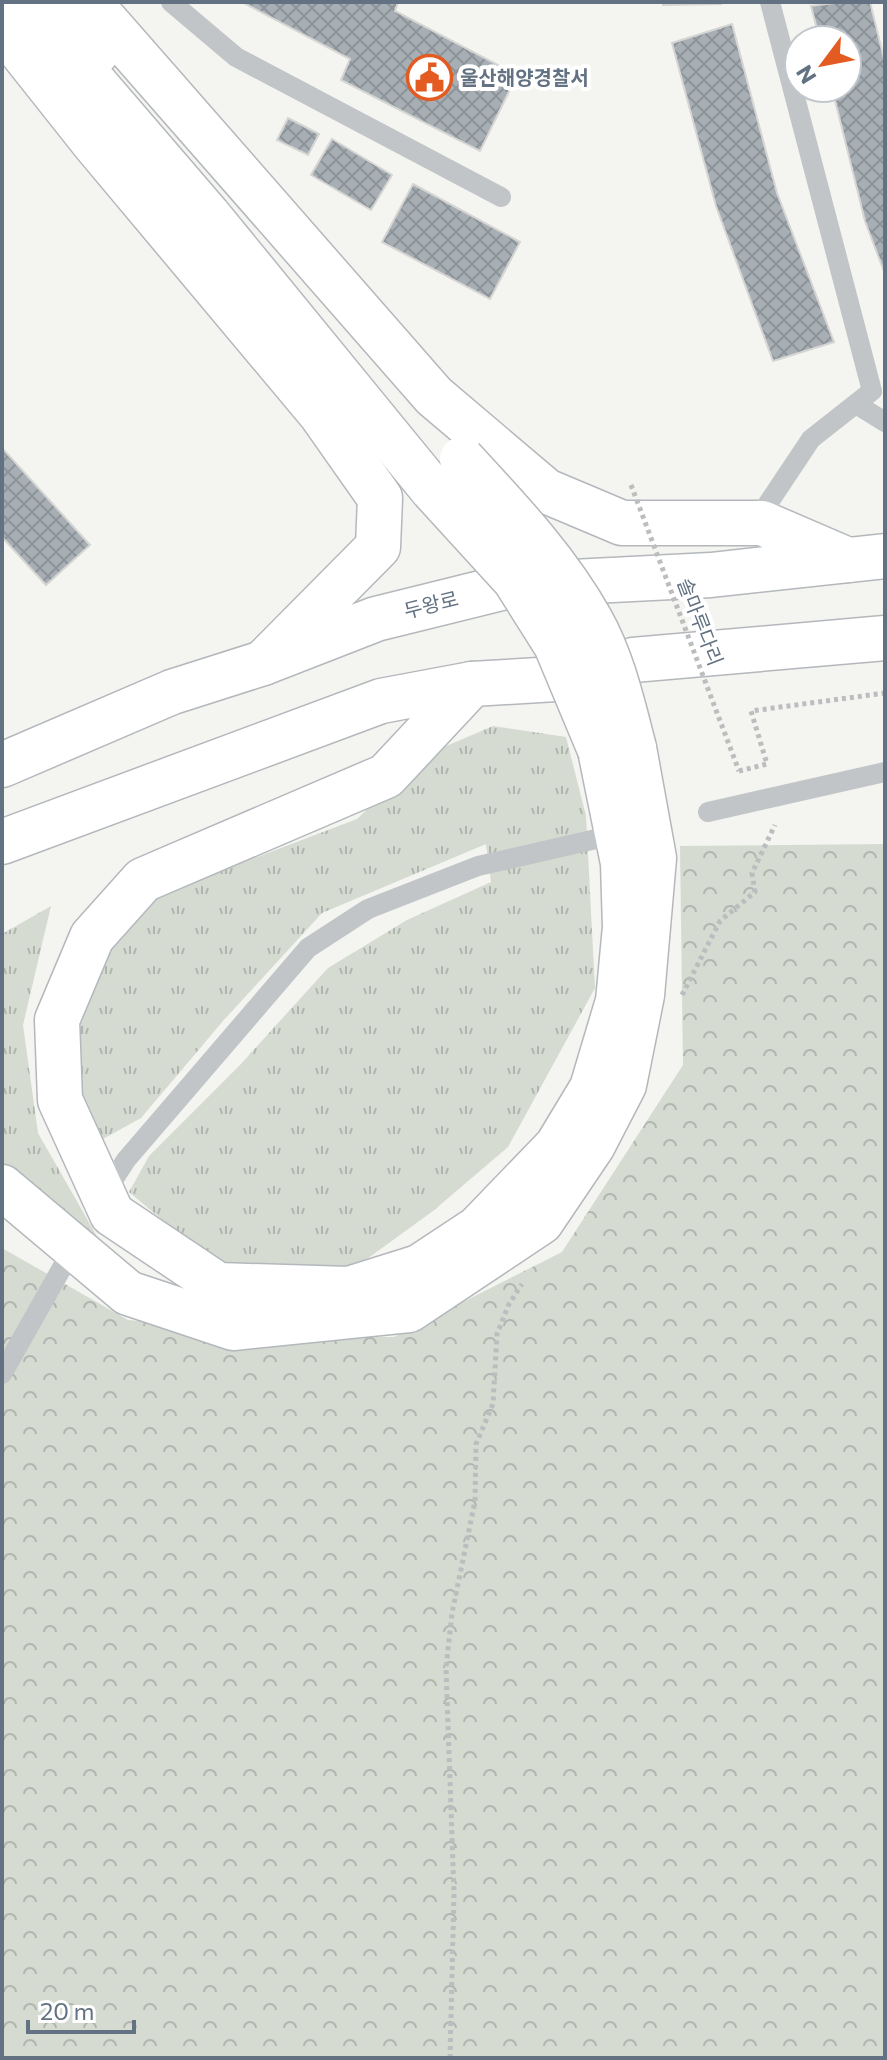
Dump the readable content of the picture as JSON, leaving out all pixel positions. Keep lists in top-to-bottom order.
{
  "streets": {
    "main road": ["두왕로"],
    "path": ["솔마루다리"]
  },
  "places": {
    "public building": ["울산해양경찰서"]
  },
  "scale_bar": "20 m",
  "north": "bottom left"
}
